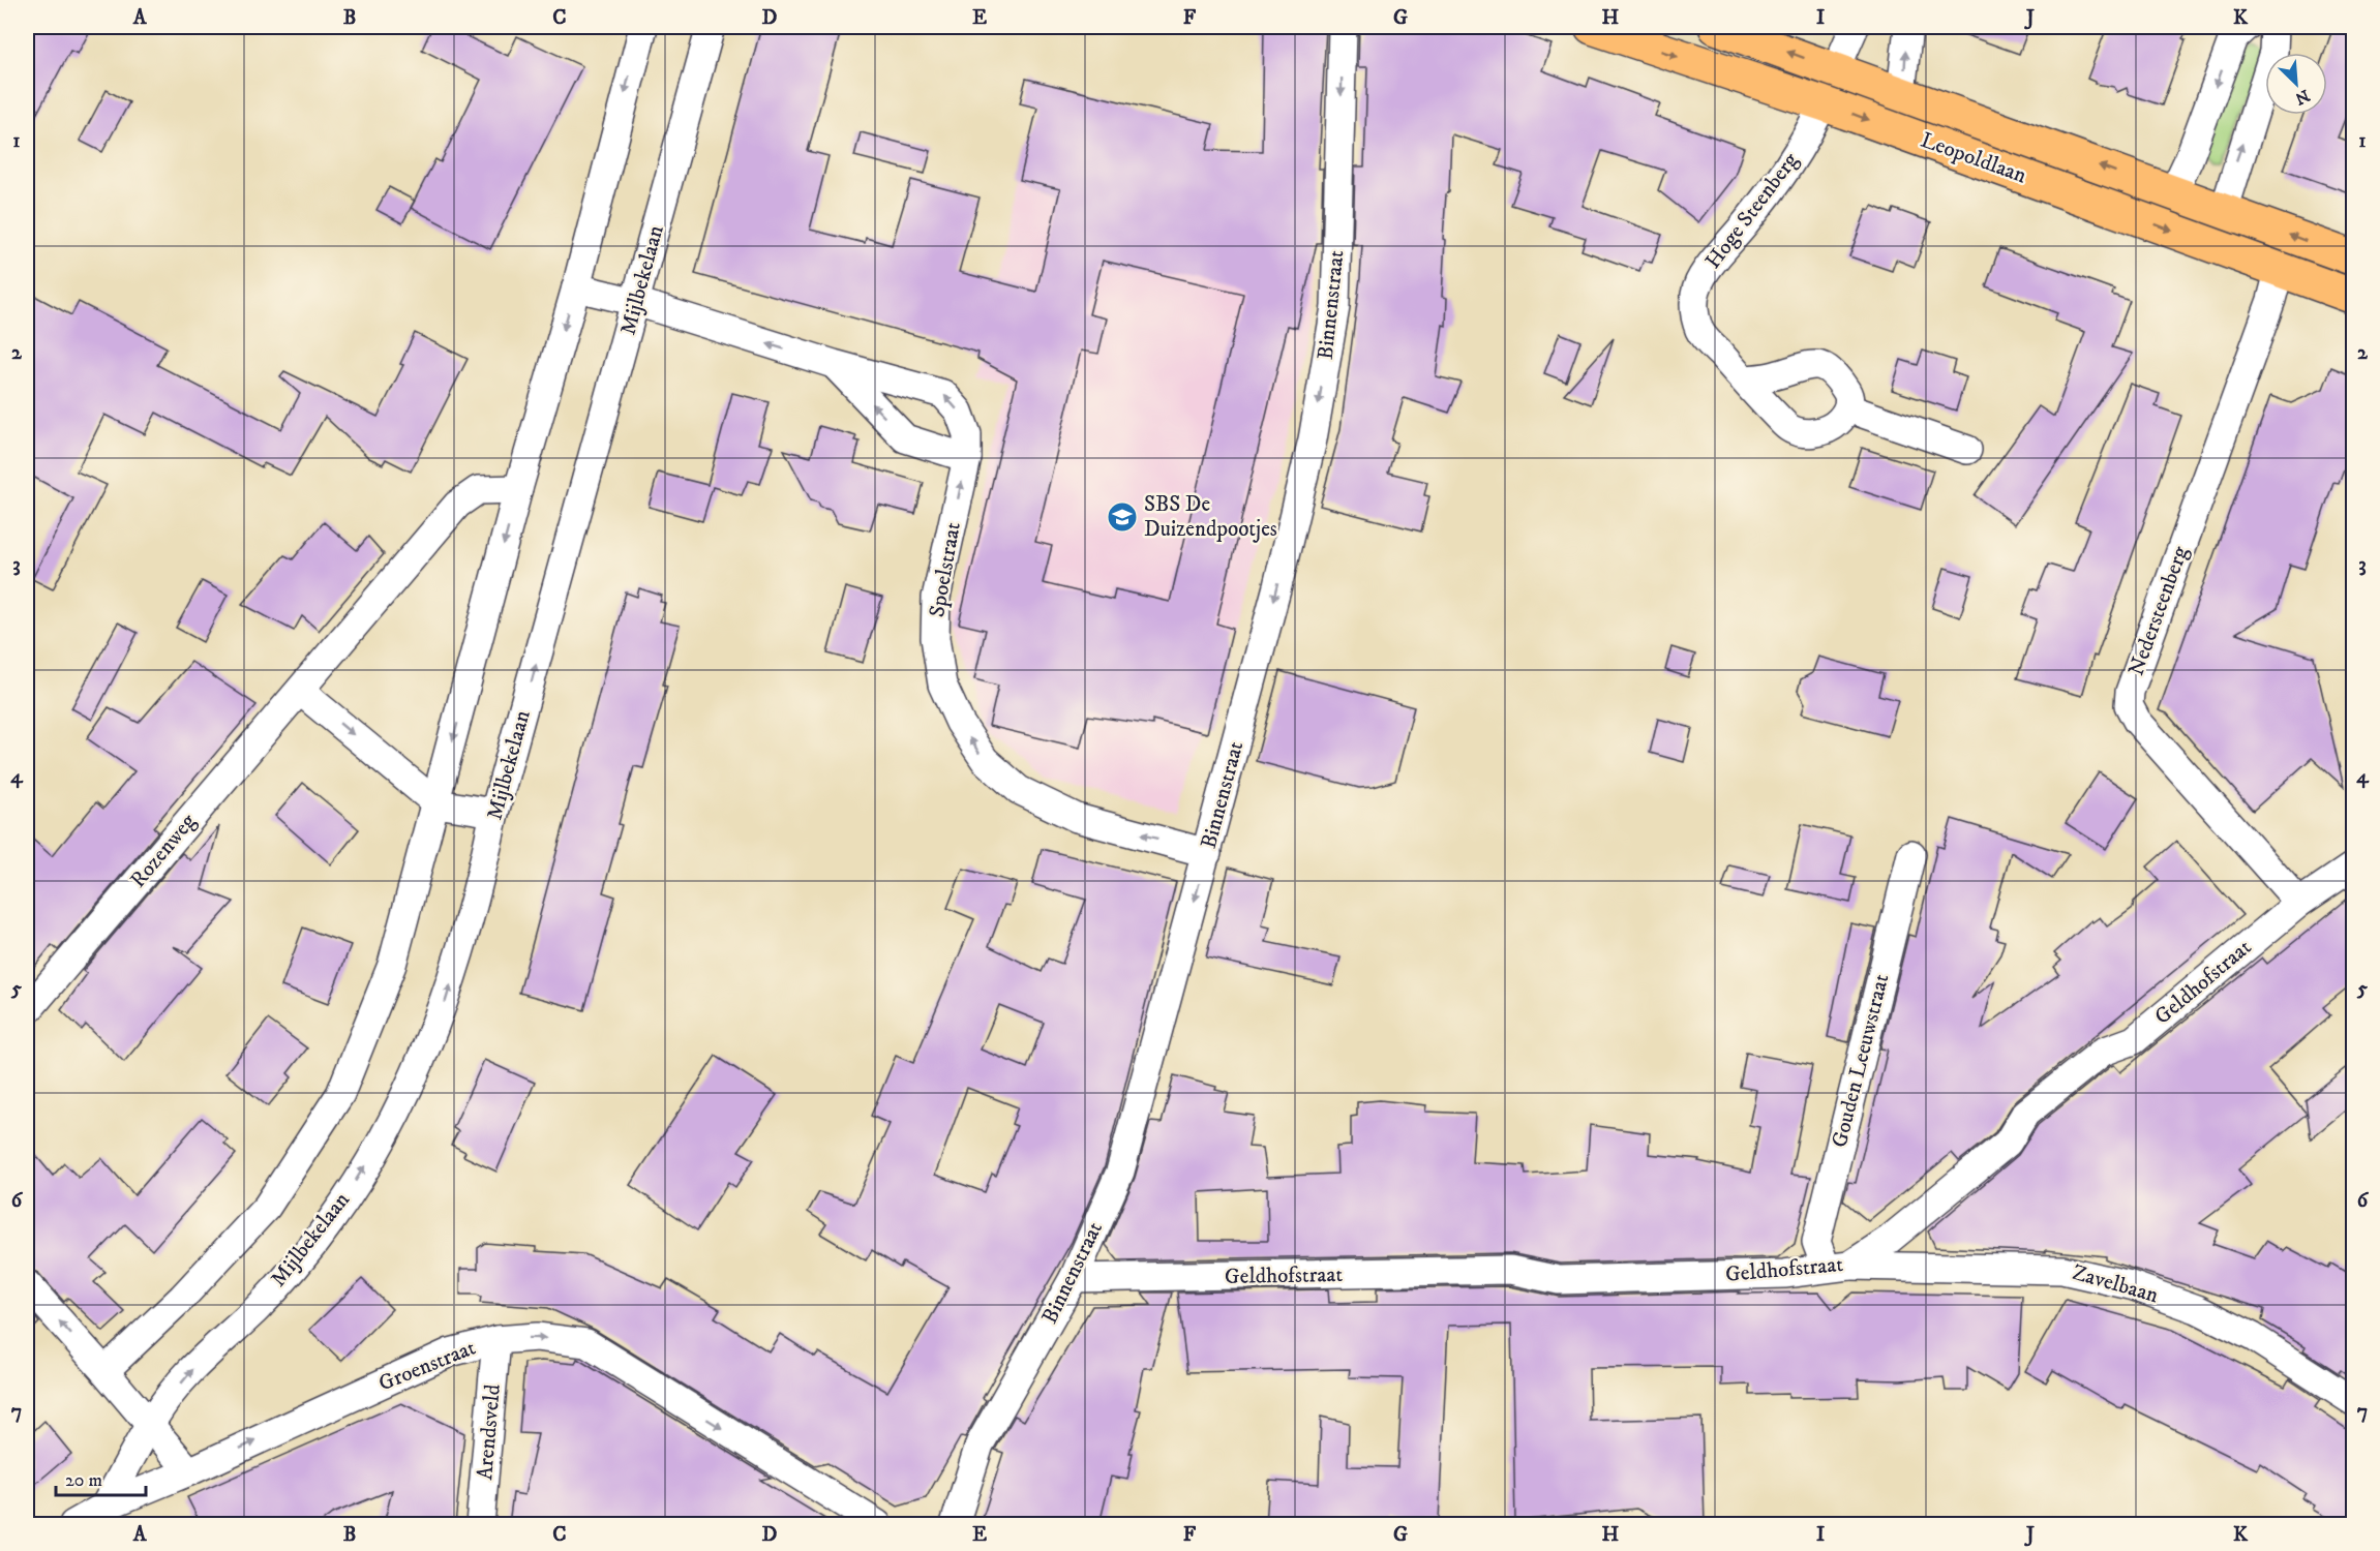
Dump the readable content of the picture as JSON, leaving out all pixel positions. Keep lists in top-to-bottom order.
{
  "streets": {
    "main road": ["Leopoldlaan"],
    "street": [
      "Hoge Steenberg",
      "Mijlbekelaan",
      "Binnenstraat",
      "Spoelstraat",
      "Nedersteenberg",
      "Rozenweg",
      "Geldhofstraat",
      "Gouden Leeuwstraat",
      "Zavelbaan",
      "Groenstraat",
      "Arendsveld"
    ]
  },
  "crossings": [
    ["Leopoldlaan", "Hoge Steenberg"],
    ["Leopoldlaan", "Nedersteenberg"],
    ["Mijlbekelaan", "Spoelstraat"],
    ["Mijlbekelaan", "Groenstraat"],
    ["Binnenstraat", "Spoelstraat"],
    ["Binnenstraat", "Geldhofstraat"],
    ["Nedersteenberg", "Geldhofstraat"],
    ["Geldhofstraat", "Gouden Leeuwstraat"],
    ["Geldhofstraat", "Zavelbaan"],
    ["Gouden Leeuwstraat", "Zavelbaan"],
    ["Groenstraat", "Arendsveld"]
  ],
  "one_way": ["Binnenstraat", "Spoelstraat", "Groenstraat"],
  "places": {
    "school or university": ["SBS De Duizendpootjes"]
  },
  "scale_bar": "20 m",
  "north": "bottom right",
  "grid": {
    "columns": [
      "A",
      "B",
      "C",
      "D",
      "E",
      "F",
      "G",
      "H",
      "I",
      "J",
      "K"
    ],
    "rows": [
      "1",
      "2",
      "3",
      "4",
      "5",
      "6",
      "7"
    ]
  }
}
